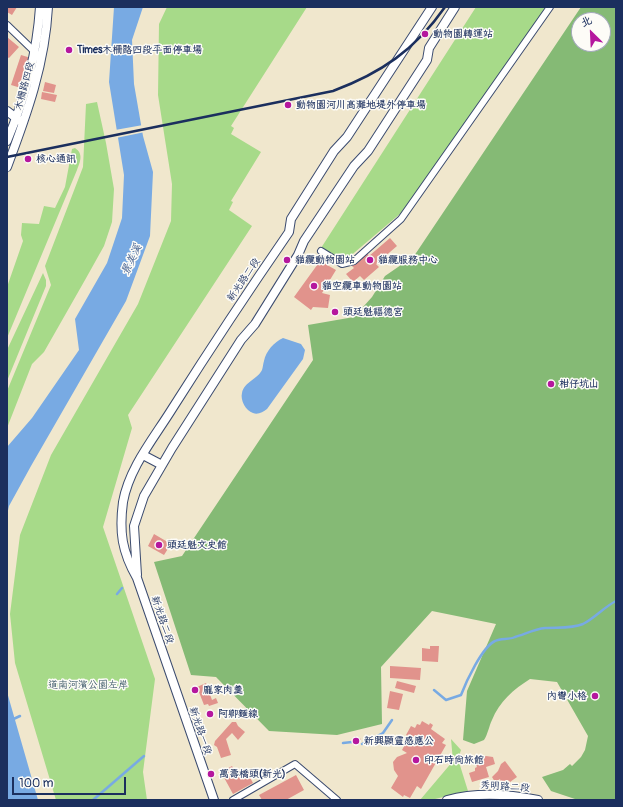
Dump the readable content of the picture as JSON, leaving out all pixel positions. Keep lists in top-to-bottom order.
{
  "streets": {
    "street": [
      "木柵路四段",
      "新光路二段",
      "新光路一段",
      "秀明路二段"
    ]
  },
  "crossings": [
    ["新光路二段", "新光路一段"]
  ],
  "water": ["景美溪"],
  "parks": ["道南河濱公園左岸"],
  "places": [
    "動物園轉運站",
    "Times木柵路四段平面停車場",
    "動物園河川高灘地堤外停車場",
    "核心通訊",
    "貓纜動物園站",
    "貓纜服務中心",
    "貓空纜車動物園站",
    "頭廷魁福德宮",
    "柑仔坑山",
    "頭廷魁文史館",
    "龐家肉羹",
    "內彎小格",
    "阿卿麵線",
    "新興顯靈感應公",
    "印石時尚旅館",
    "萬壽橋頭(新光)"
  ],
  "scale_bar": "100 m",
  "north": "top left"
}
